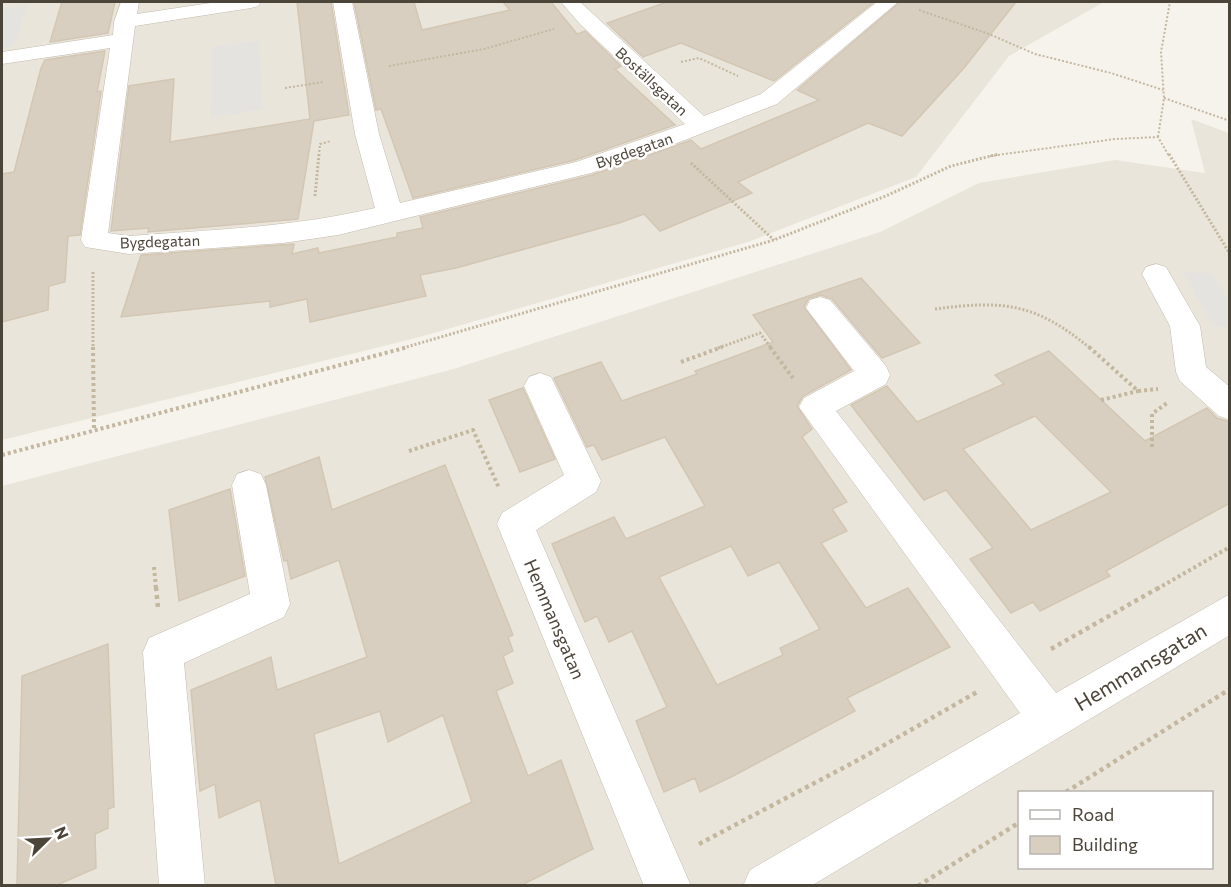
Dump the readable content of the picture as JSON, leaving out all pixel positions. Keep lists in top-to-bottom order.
{
  "streets": {
    "street": ["Boställsgatan", "Bygdegatan", "Hemmansgatan"]
  },
  "crossings": [
    ["Boställsgatan", "Bygdegatan"]
  ],
  "legend": ["Road", "Building"],
  "north": "top right"
}
